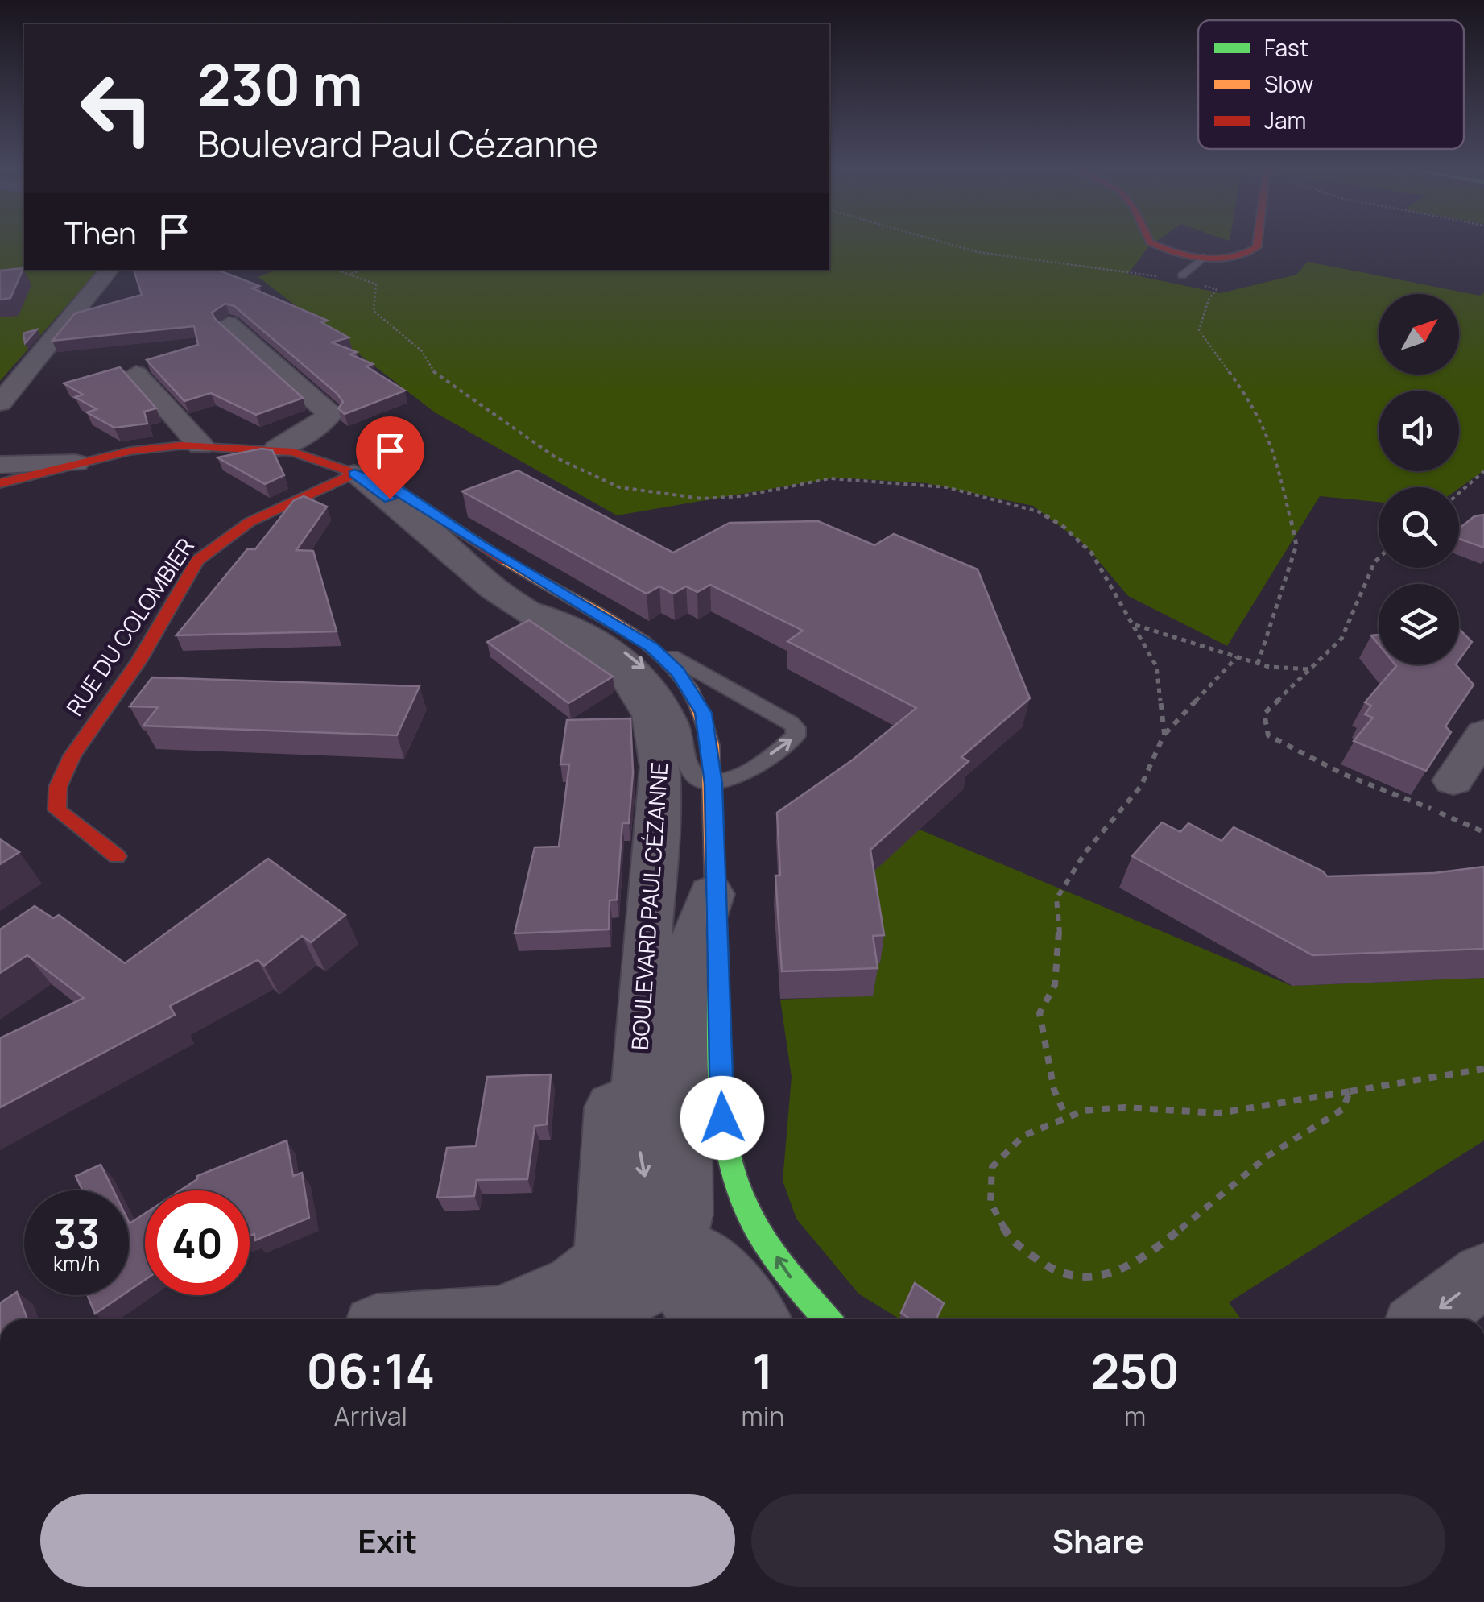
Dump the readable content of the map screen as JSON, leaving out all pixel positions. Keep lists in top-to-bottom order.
{
  "streets": {
    "street": ["RUE DU COLOMBIER", "BOULEVARD PAUL CÉZANNE"]
  },
  "crossings": [
    ["RUE DU COLOMBIER", "BOULEVARD PAUL CÉZANNE"]
  ],
  "legend": ["Fast", "Slow", "Jam"],
  "north": "top right",
  "page": {
    "turn": ["230 m", "Boulevard Paul Cézanne"],
    "then": "Then",
    "speed": "33 km/h",
    "limit": "40",
    "eta": [
      "06:14",
      "Arrival",
      "1",
      "min",
      "250",
      "m"
    ],
    "buttons": ["Exit", "Share"]
  }
}
